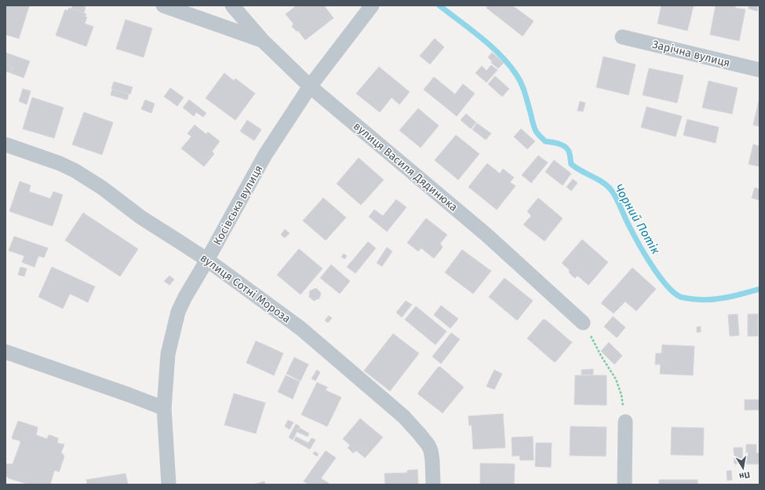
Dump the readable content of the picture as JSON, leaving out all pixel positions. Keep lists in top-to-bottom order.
{
  "streets": {
    "street": [
      "Зарічна вулиця",
      "вулиця Василя Дядинюка",
      "Косівська вулиця",
      "вулиця Сотні Мороза"
    ]
  },
  "crossings": [
    ["вулиця Василя Дядинюка", "Косівська вулиця"],
    ["Косівська вулиця", "вулиця Сотні Мороза"]
  ],
  "water": ["Чорний Потік"],
  "north": "bottom"
}
